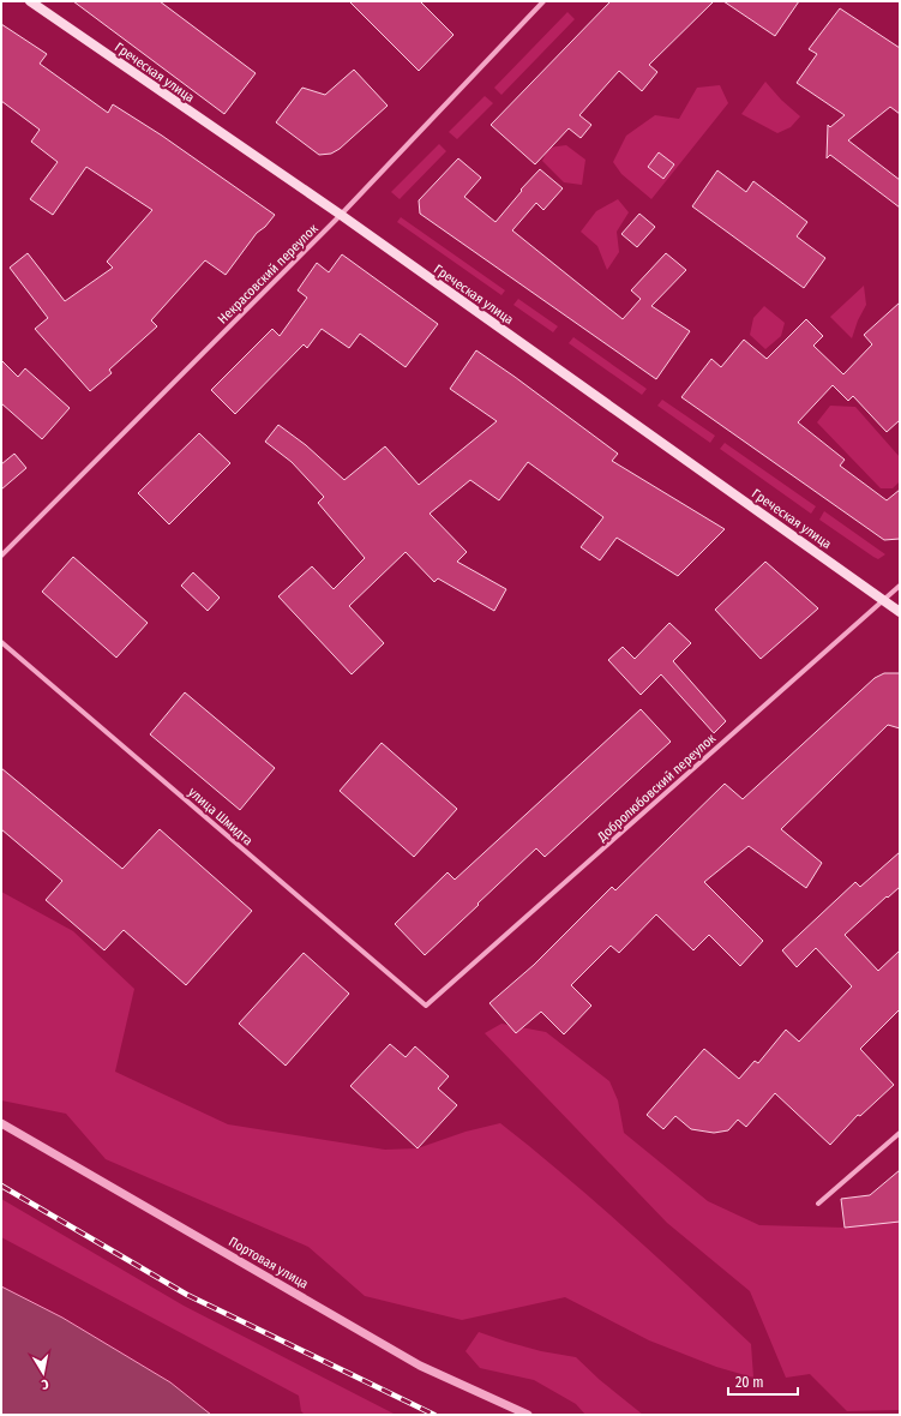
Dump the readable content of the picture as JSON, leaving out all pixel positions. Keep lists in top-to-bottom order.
{
  "streets": {
    "main road": ["Греческая улица"],
    "street": [
      "Некрасовский переулок",
      "Добролюбовский переулок",
      "улица Шмидта",
      "Портовая улица"
    ]
  },
  "crossings": [
    ["Греческая улица", "Некрасовский переулок"],
    ["Греческая улица", "Добролюбовский переулок"],
    ["Добролюбовский переулок", "улица Шмидта"]
  ],
  "scale_bar": "20 m",
  "north": "bottom"
}
